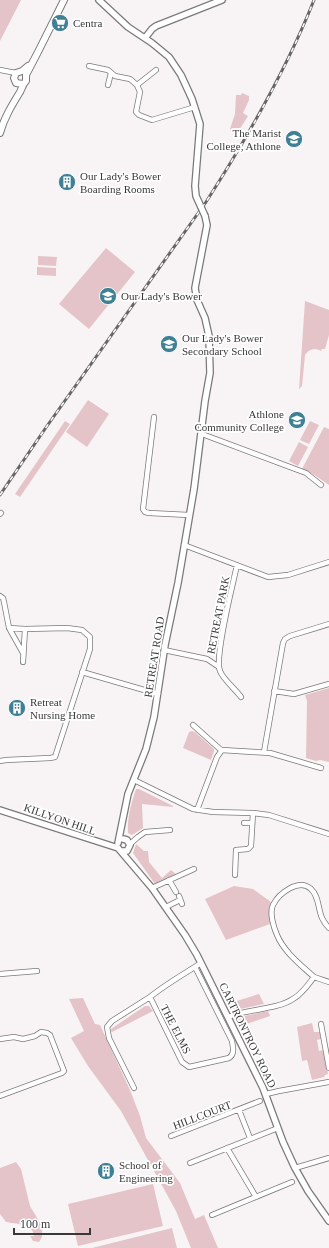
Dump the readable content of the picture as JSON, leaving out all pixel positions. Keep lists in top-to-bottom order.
{
  "streets": {
    "street": [
      "RETREAT PARK",
      "RETREAT ROAD",
      "KILLYON HILL",
      "THE ELMS",
      "CARTRONTROY ROAD",
      "HILLCOURT"
    ]
  },
  "crossings": [
    ["RETREAT PARK", "RETREAT ROAD"],
    ["RETREAT ROAD", "KILLYON HILL"],
    ["RETREAT ROAD", "CARTRONTROY ROAD"],
    ["KILLYON HILL", "CARTRONTROY ROAD"],
    ["THE ELMS", "CARTRONTROY ROAD"]
  ],
  "places": {
    "supermarket": ["Centra"],
    "school or university": [
      "The Marist College, Athlone",
      "Our Lady's Bower",
      "Our Lady's Bower Secondary School",
      "Athlone Community College"
    ],
    "building": ["Our Lady's Bower Boarding Rooms", "Retreat Nursing Home", "School of Engineering"]
  },
  "scale_bar": "100 m"
}
